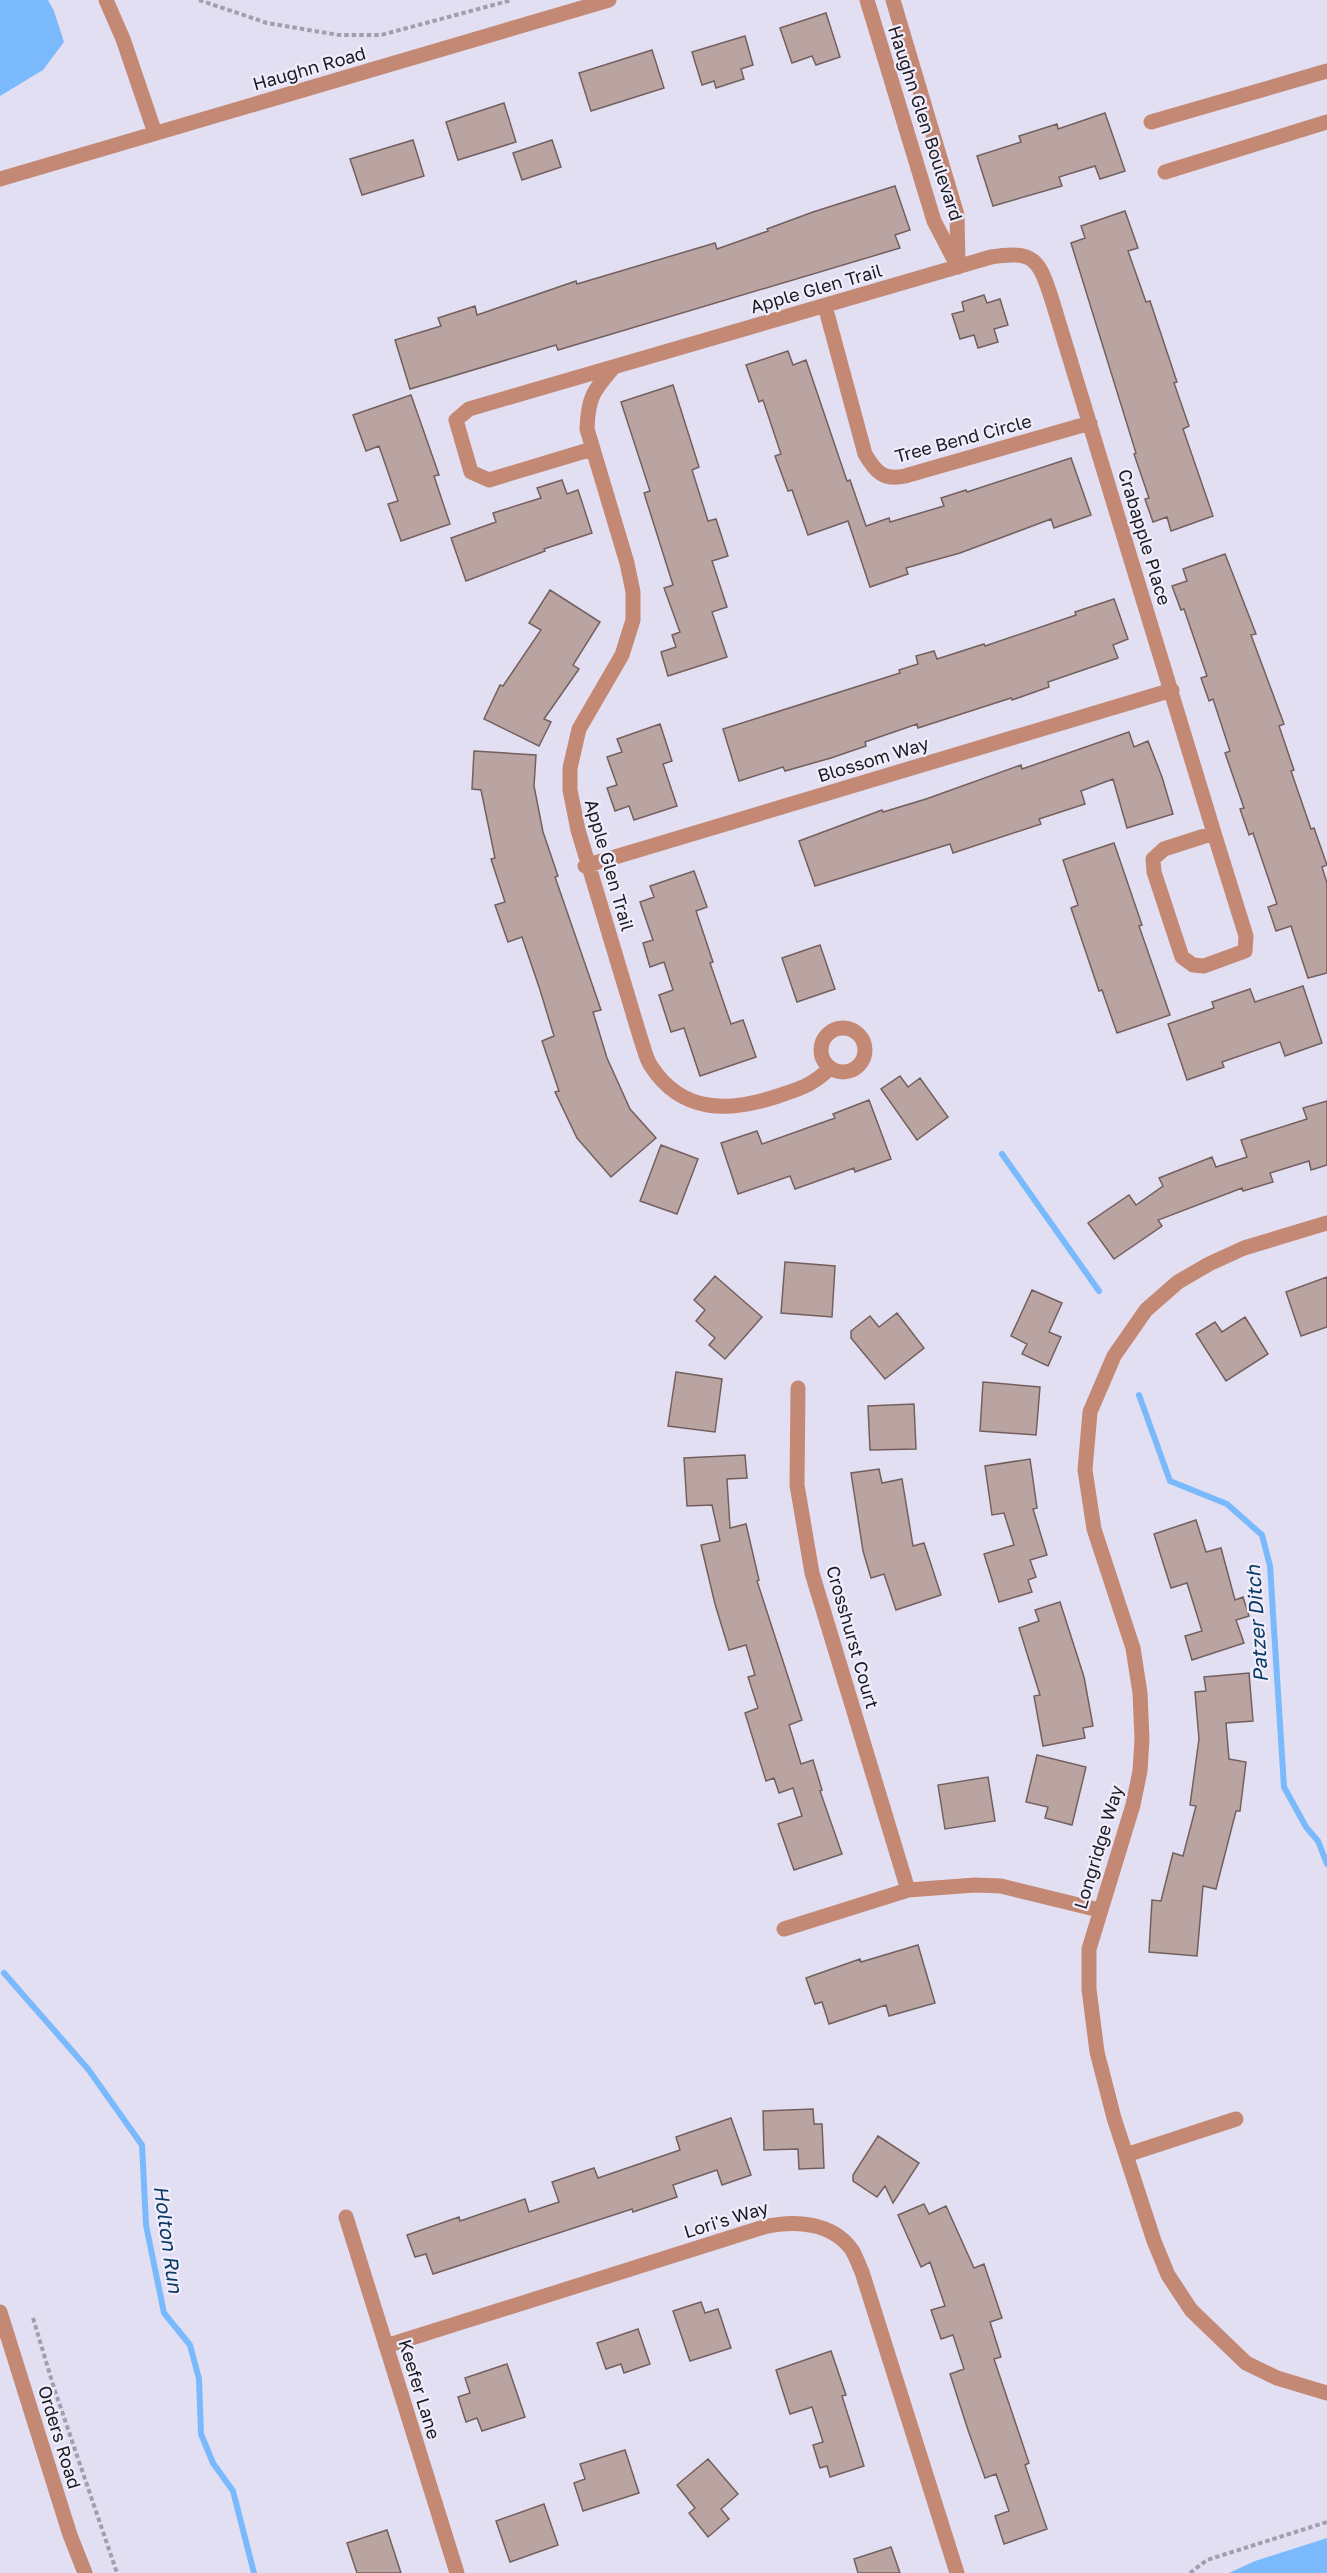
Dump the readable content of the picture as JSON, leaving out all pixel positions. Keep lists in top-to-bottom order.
{
  "streets": {
    "street": [
      "Haughn Road",
      "Haughn Glen Boulevard",
      "Apple Glen Trail",
      "Tree Bend Circle",
      "Crabapple Place",
      "Blossom Way",
      "Crosshurst Court",
      "Longridge Way",
      "Lori's Way",
      "Keefer Lane",
      "Orders Road"
    ]
  },
  "crossings": [
    ["Haughn Glen Boulevard", "Apple Glen Trail"],
    ["Apple Glen Trail", "Tree Bend Circle"],
    ["Apple Glen Trail", "Crabapple Place"],
    ["Apple Glen Trail", "Blossom Way"],
    ["Tree Bend Circle", "Crabapple Place"],
    ["Crabapple Place", "Blossom Way"],
    ["Lori's Way", "Keefer Lane"]
  ],
  "water": ["Patzer Ditch", "Holton Run"]
}
